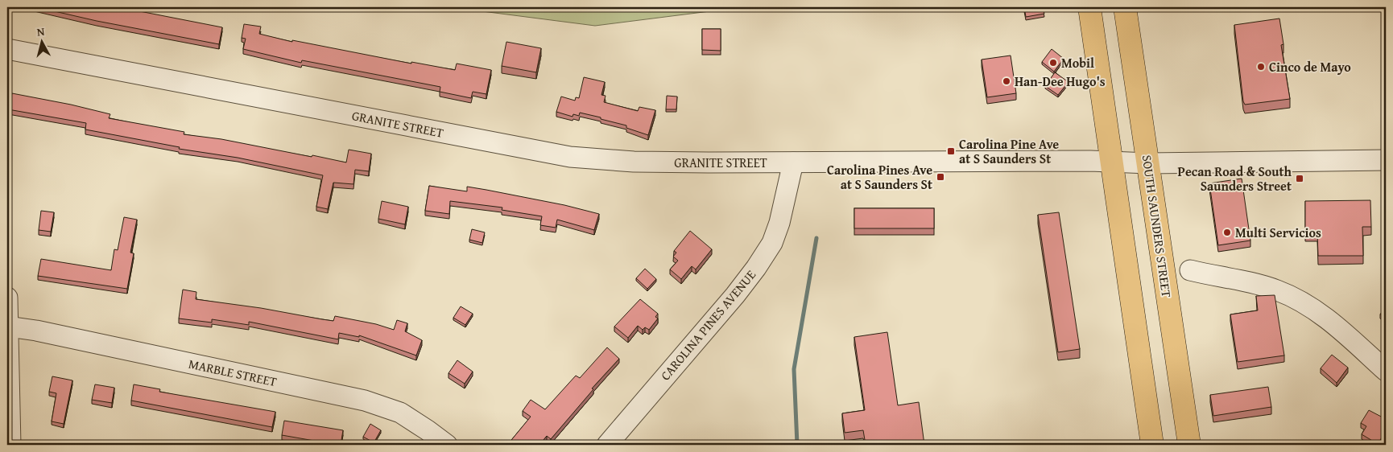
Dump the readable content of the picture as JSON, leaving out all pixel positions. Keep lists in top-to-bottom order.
{
  "streets": {
    "highway": ["SOUTH SAUNDERS STREET"],
    "street": ["GRANITE STREET", "CAROLINA PINES AVENUE", "MARBLE STREET"]
  },
  "crossings": [
    ["GRANITE STREET", "CAROLINA PINES AVENUE"]
  ],
  "places": {
    "other": [
      "Mobil",
      "Cinco de Mayo",
      "Han-Dee Hugo's",
      "Multi Servicios"
    ],
    "transit": ["Carolina Pine Ave at S Saunders St", "Carolina Pines Ave at S Saunders St", "Pecan Road & South Saunders Street"]
  },
  "north": "top"
}
